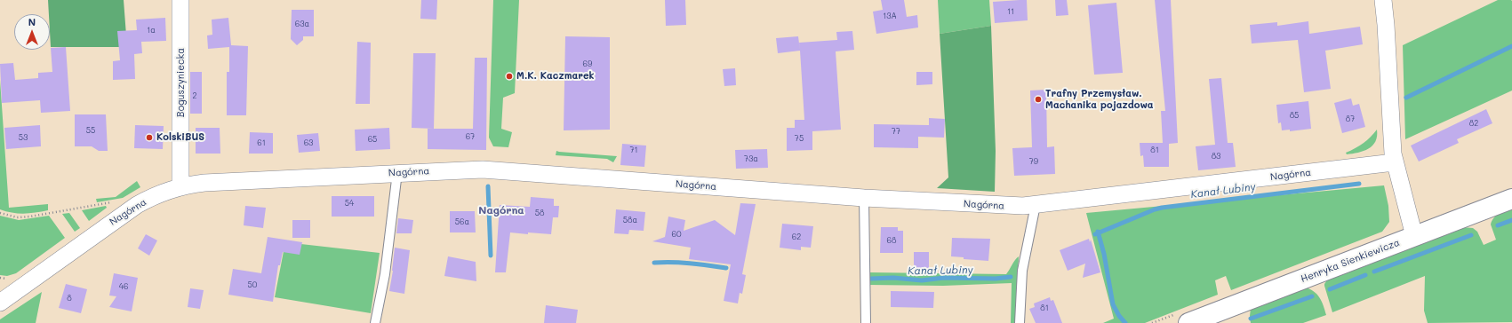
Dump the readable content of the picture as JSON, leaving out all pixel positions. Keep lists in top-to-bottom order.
{
  "streets": {
    "street": ["Boguszyniecka", "Nagórna", "Henryka Sienkiewicza"]
  },
  "crossings": [
    ["Boguszyniecka", "Nagórna"]
  ],
  "districts": ["Nagórna"],
  "water": ["Kanał Lubiny"],
  "places": ["M.K. Kaczmarek", "Trafny Przemysław. Machanika pojazdowa", "KolskiBUS"],
  "house_numbers": [
    "11",
    "13A",
    "63a",
    "1a",
    "69",
    "2",
    "85",
    "87",
    "82",
    "55",
    "77",
    "67",
    "53",
    "75",
    "65",
    "61",
    "63",
    "71",
    "81",
    "83",
    "73a",
    "79",
    "54",
    "58",
    "58a",
    "56a",
    "60",
    "62",
    "68",
    "50",
    "46",
    "8",
    "81"
  ],
  "north": "top"
}
